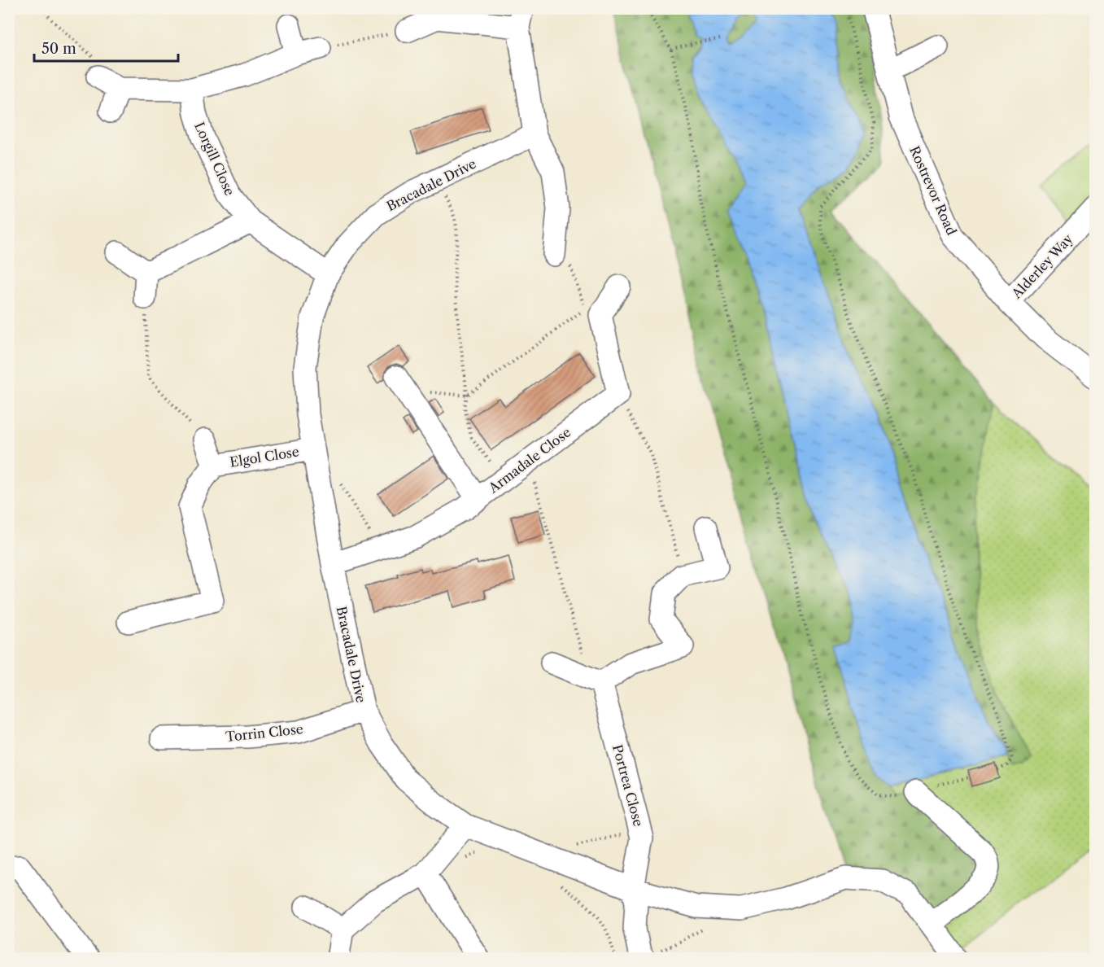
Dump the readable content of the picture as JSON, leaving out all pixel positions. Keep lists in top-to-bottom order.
{
  "streets": {
    "street": [
      "Lorgill Close",
      "Bracadale Drive",
      "Rostrevor Road",
      "Alderley Way",
      "Elgol Close",
      "Armadale Close",
      "Torrin Close",
      "Portrea Close"
    ]
  },
  "crossings": [
    ["Lorgill Close", "Bracadale Drive"],
    ["Bracadale Drive", "Elgol Close"],
    ["Bracadale Drive", "Armadale Close"],
    ["Bracadale Drive", "Torrin Close"],
    ["Bracadale Drive", "Portrea Close"],
    ["Rostrevor Road", "Alderley Way"]
  ],
  "scale_bar": "50 m"
}
